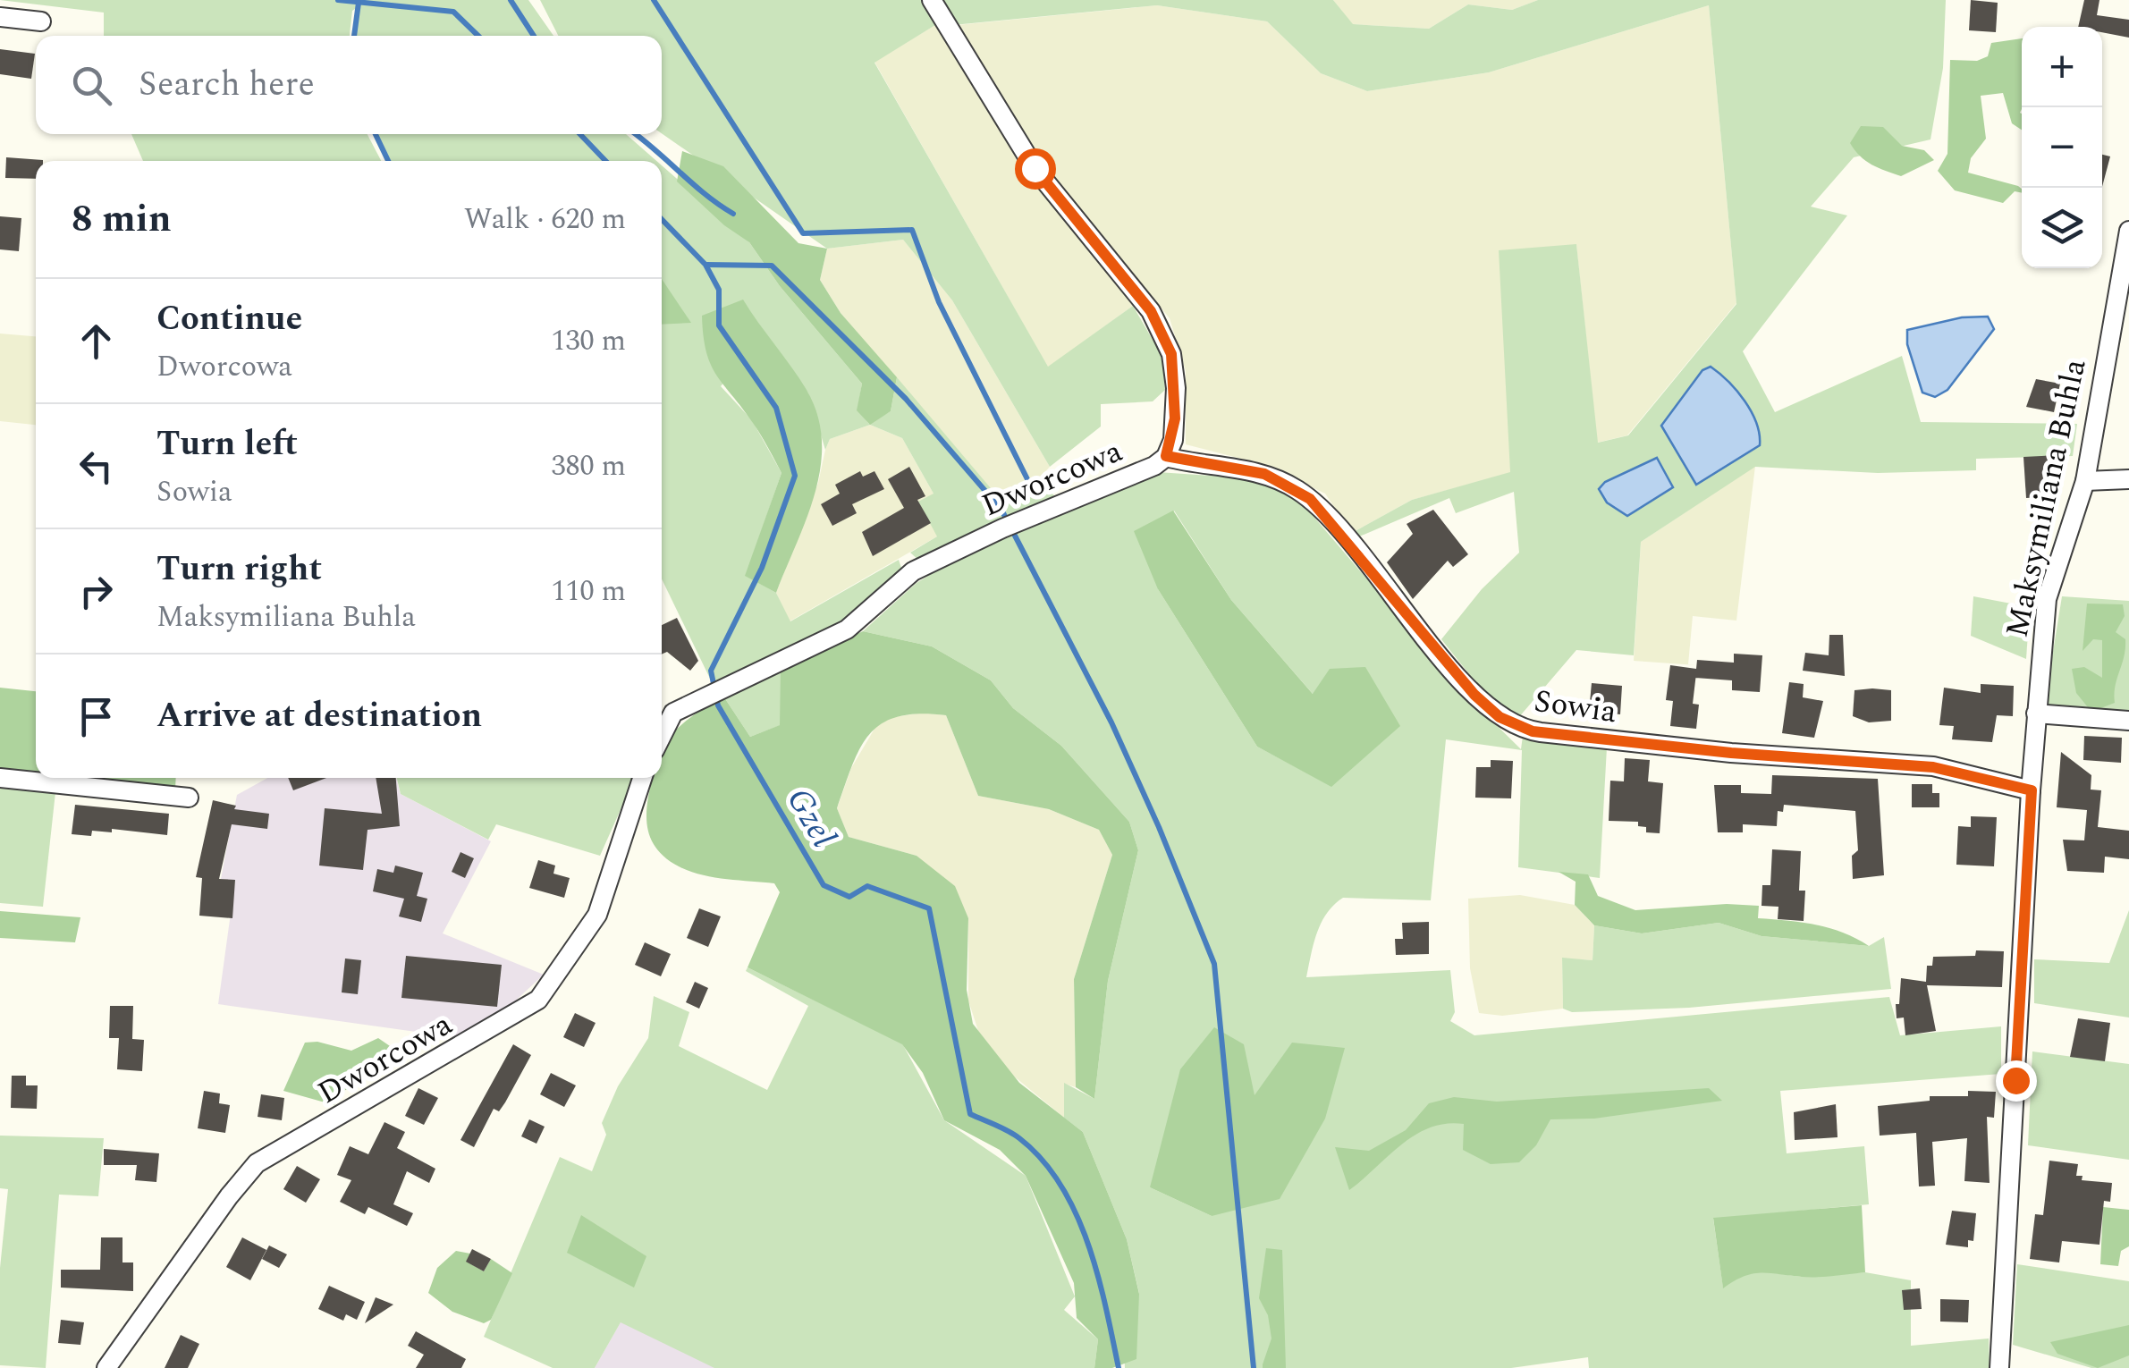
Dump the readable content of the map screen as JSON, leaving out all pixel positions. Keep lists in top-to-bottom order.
{
  "streets": {
    "street": ["Dworcowa", "Maksymiliana Buhla", "Sowia"]
  },
  "crossings": [
    ["Dworcowa", "Sowia"],
    ["Maksymiliana Buhla", "Sowia"]
  ],
  "water": ["Gzel"],
  "page": {
    "map_buttons": ["+", "−"],
    "search": "Search here",
    "heading": ["8 min", "Walk · 620 m"],
    "list": [
      ["Continue", "Dworcowa", "130 m"],
      ["Turn left", "Sowia", "380 m"],
      ["Turn right", "Maksymiliana Buhla", "110 m"],
      "Arrive at destination"
    ]
  }
}
